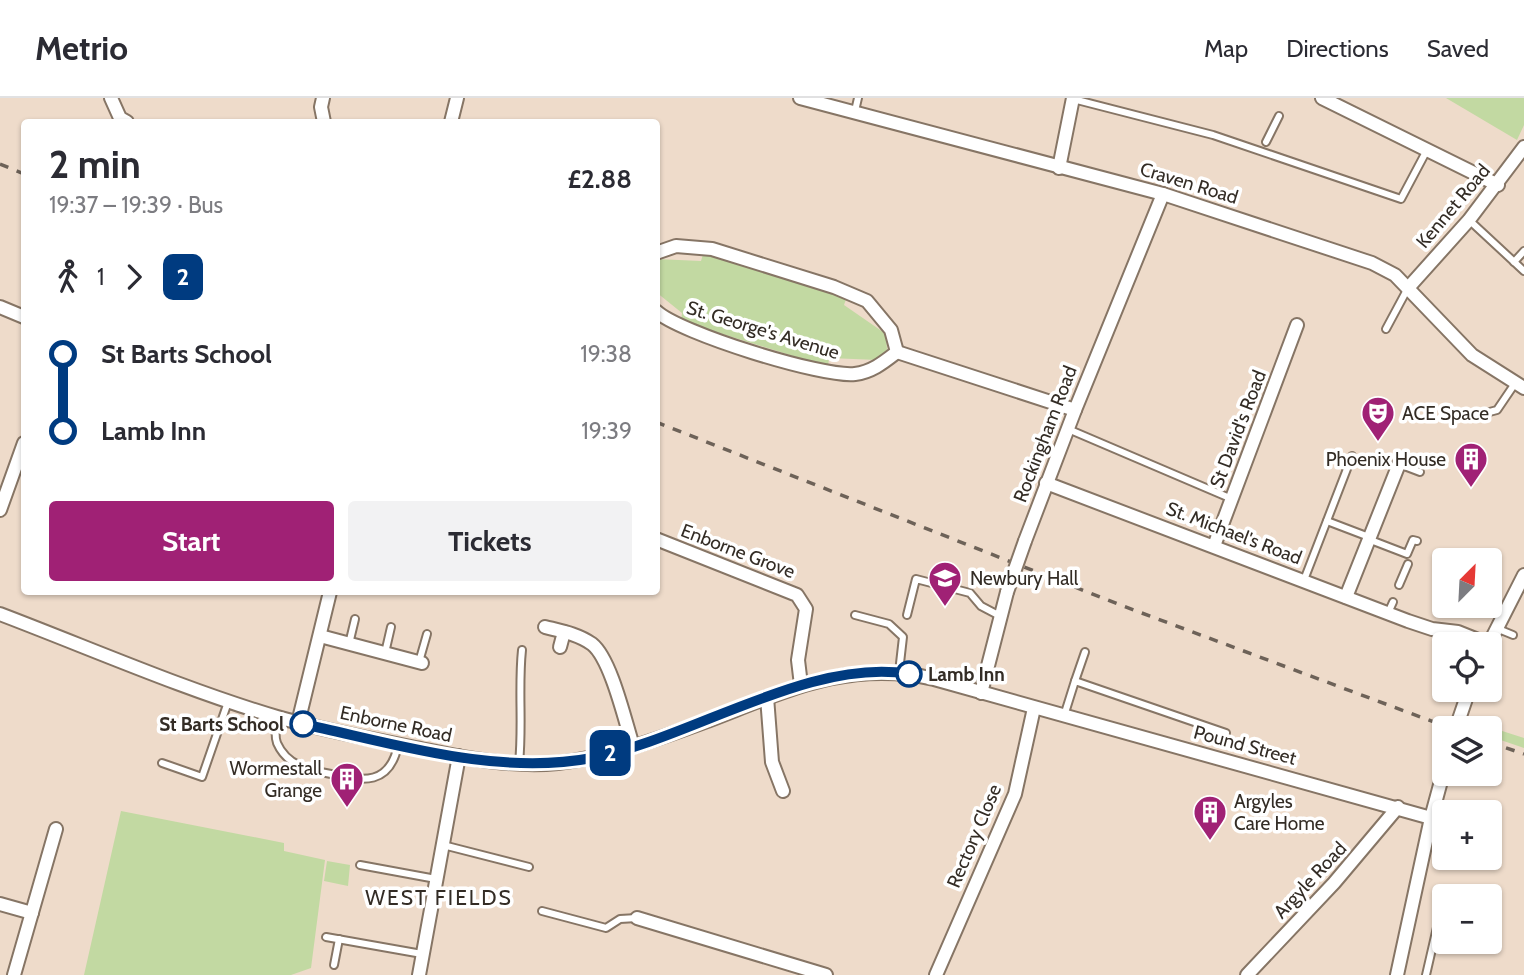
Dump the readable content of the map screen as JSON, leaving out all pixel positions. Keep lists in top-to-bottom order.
{
  "streets": {
    "street": [
      "Craven Road",
      "Kennet Road",
      "St. George's Avenue",
      "St David's Road",
      "Rockingham Road",
      "St. Michael's Road",
      "Enborne Grove",
      "Enborne Road",
      "Pound Street",
      "Rectory Close",
      "Argyle Road"
    ]
  },
  "crossings": [
    ["Craven Road", "Kennet Road"],
    ["Craven Road", "Rockingham Road"],
    ["St David's Road", "St. Michael's Road"],
    ["Rockingham Road", "St. Michael's Road"],
    ["Rockingham Road", "Enborne Road"],
    ["Enborne Grove", "Enborne Road"],
    ["Enborne Road", "Pound Street"],
    ["Enborne Road", "Rectory Close"],
    ["Pound Street", "Argyle Road"]
  ],
  "districts": ["WEST FIELDS"],
  "places": {
    "theatre": ["ACE Space"],
    "building": ["Phoenix House", "Wormestall Grange", "Argyles Care Home"],
    "school or university": ["Newbury Hall"],
    "other": ["Lamb Inn", "St Barts School"]
  },
  "lines": ["bus line 2"],
  "north": "top right",
  "page": {
    "header": "Metrio",
    "nav": ["Map", "Directions", "Saved"],
    "on_map": "2",
    "heading": ["2 min", "19:37 – 19:39 · Bus", "£2.88"],
    "legs": ["1", "2"],
    "list": [
      {
        "name": "St Barts School",
        "value": "19:38"
      },
      {
        "name": "Lamb Inn",
        "value": "19:39"
      }
    ],
    "buttons": ["Start", "Tickets"],
    "map_buttons": ["+", "−"]
  }
}
